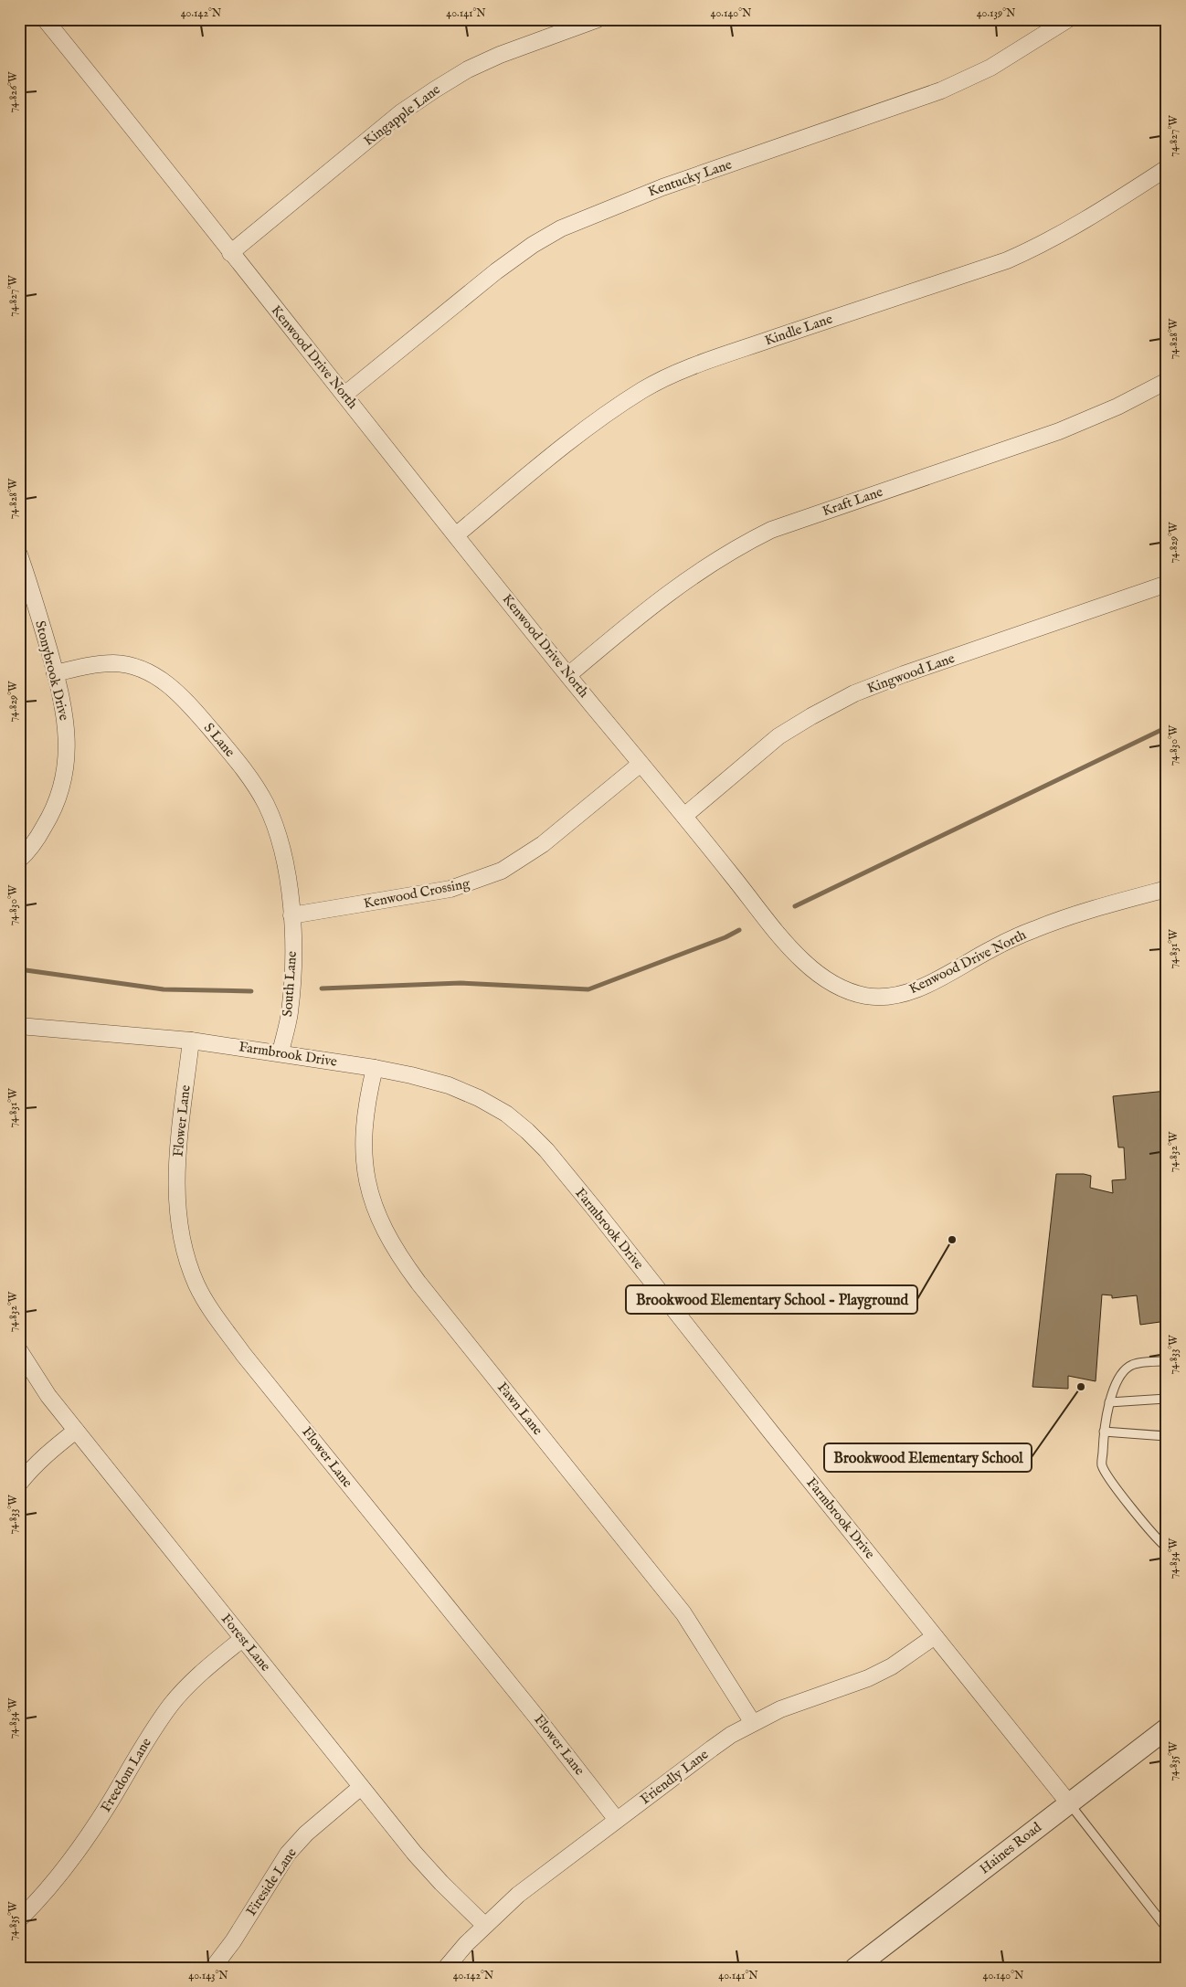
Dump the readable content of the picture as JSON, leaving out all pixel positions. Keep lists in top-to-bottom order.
{
  "streets": {
    "street": [
      "Kingapple Lane",
      "Kentucky Lane",
      "Kindle Lane",
      "Kenwood Drive North",
      "Kraft Lane",
      "Stonybrook Drive",
      "Kingwood Lane",
      "S Lane",
      "Kenwood Crossing",
      "South Lane",
      "Farmbrook Drive",
      "Flower Lane",
      "Fawn Lane",
      "Forest Lane",
      "Freedom Lane",
      "Friendly Lane",
      "Haines Road",
      "Fireside Lane"
    ]
  },
  "crossings": [
    ["Kingapple Lane", "Kenwood Drive North"],
    ["Kentucky Lane", "Kenwood Drive North"],
    ["Kindle Lane", "Kenwood Drive North"],
    ["Kenwood Drive North", "Kraft Lane"],
    ["Kenwood Drive North", "Kingwood Lane"],
    ["Kenwood Drive North", "Kenwood Crossing"],
    ["Stonybrook Drive", "S Lane"],
    ["S Lane", "Kenwood Crossing"],
    ["S Lane", "South Lane"],
    ["Kenwood Crossing", "South Lane"],
    ["South Lane", "Farmbrook Drive"],
    ["Farmbrook Drive", "Flower Lane"],
    ["Farmbrook Drive", "Fawn Lane"],
    ["Farmbrook Drive", "Friendly Lane"],
    ["Farmbrook Drive", "Haines Road"],
    ["Flower Lane", "Friendly Lane"],
    ["Fawn Lane", "Friendly Lane"],
    ["Forest Lane", "Freedom Lane"],
    ["Forest Lane", "Friendly Lane"],
    ["Forest Lane", "Fireside Lane"]
  ],
  "places": ["Brookwood Elementary School - Playground", "Brookwood Elementary School"],
  "coordinates": [
    "40.142°N",
    "40.141°N",
    "40.140°N",
    "40.139°N",
    "74.826°W",
    "74.827°W",
    "74.828°W",
    "74.829°W",
    "74.830°W",
    "74.831°W",
    "74.832°W",
    "74.833°W",
    "74.834°W",
    "74.835°W",
    "40.143°N"
  ]
}
